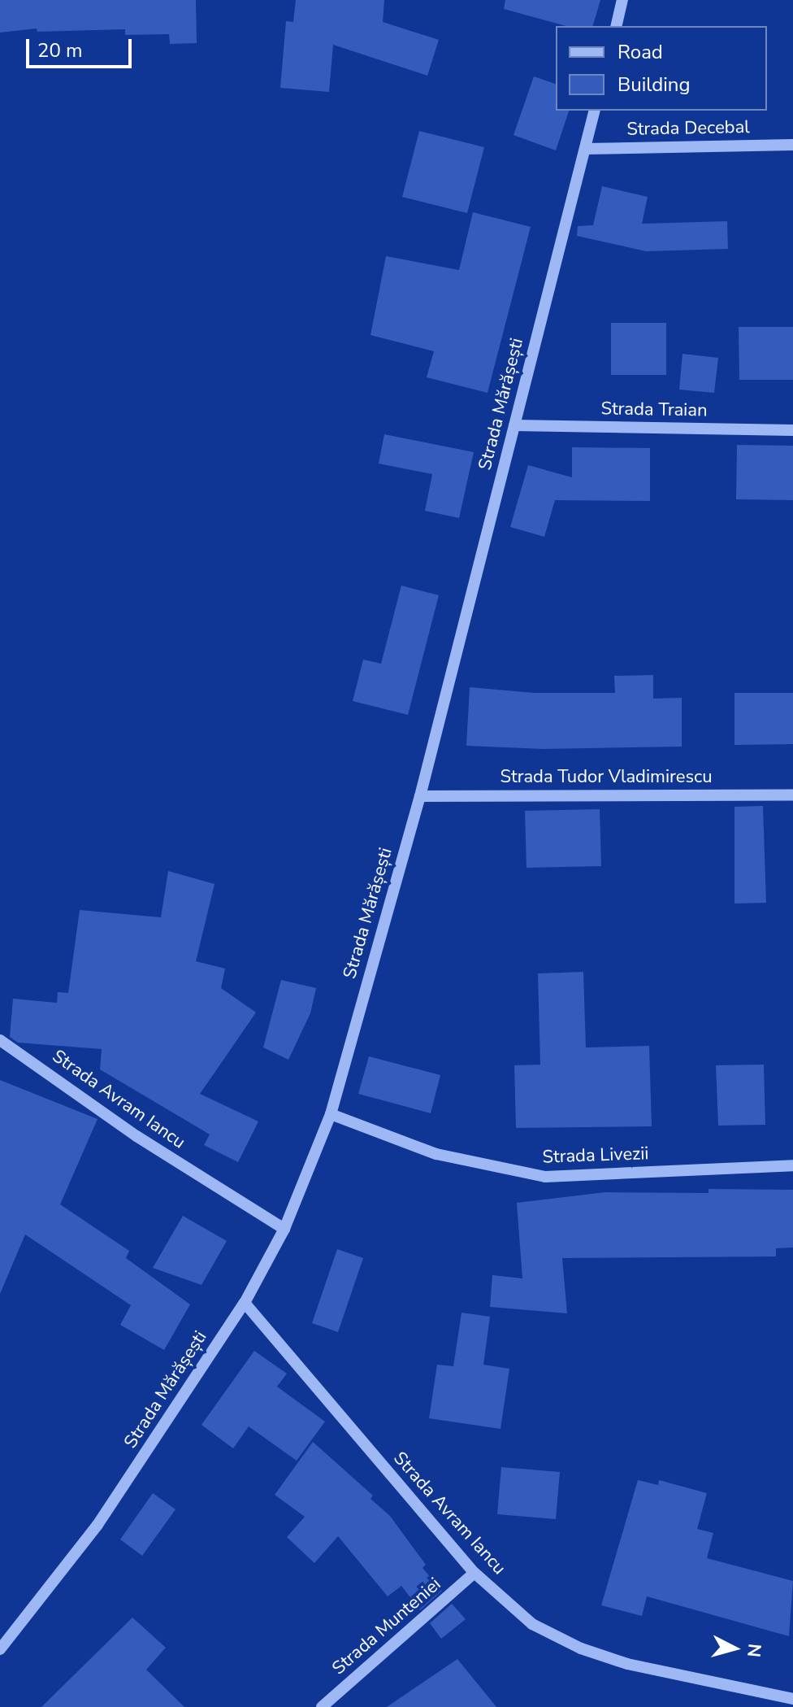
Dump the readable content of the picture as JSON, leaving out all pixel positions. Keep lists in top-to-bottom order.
{
  "streets": {
    "street": [
      "Strada Decebal",
      "Strada Mărășești",
      "Strada Traian",
      "Strada Tudor Vladimirescu",
      "Strada Avram Iancu",
      "Strada Livezii",
      "Strada Munteniei"
    ]
  },
  "crossings": [
    ["Strada Decebal", "Strada Mărășești"],
    ["Strada Mărășești", "Strada Traian"],
    ["Strada Mărășești", "Strada Tudor Vladimirescu"],
    ["Strada Mărășești", "Strada Avram Iancu"],
    ["Strada Mărășești", "Strada Livezii"],
    ["Strada Avram Iancu", "Strada Munteniei"]
  ],
  "legend": ["Road", "Building"],
  "scale_bar": "20 m",
  "north": "right"
}
